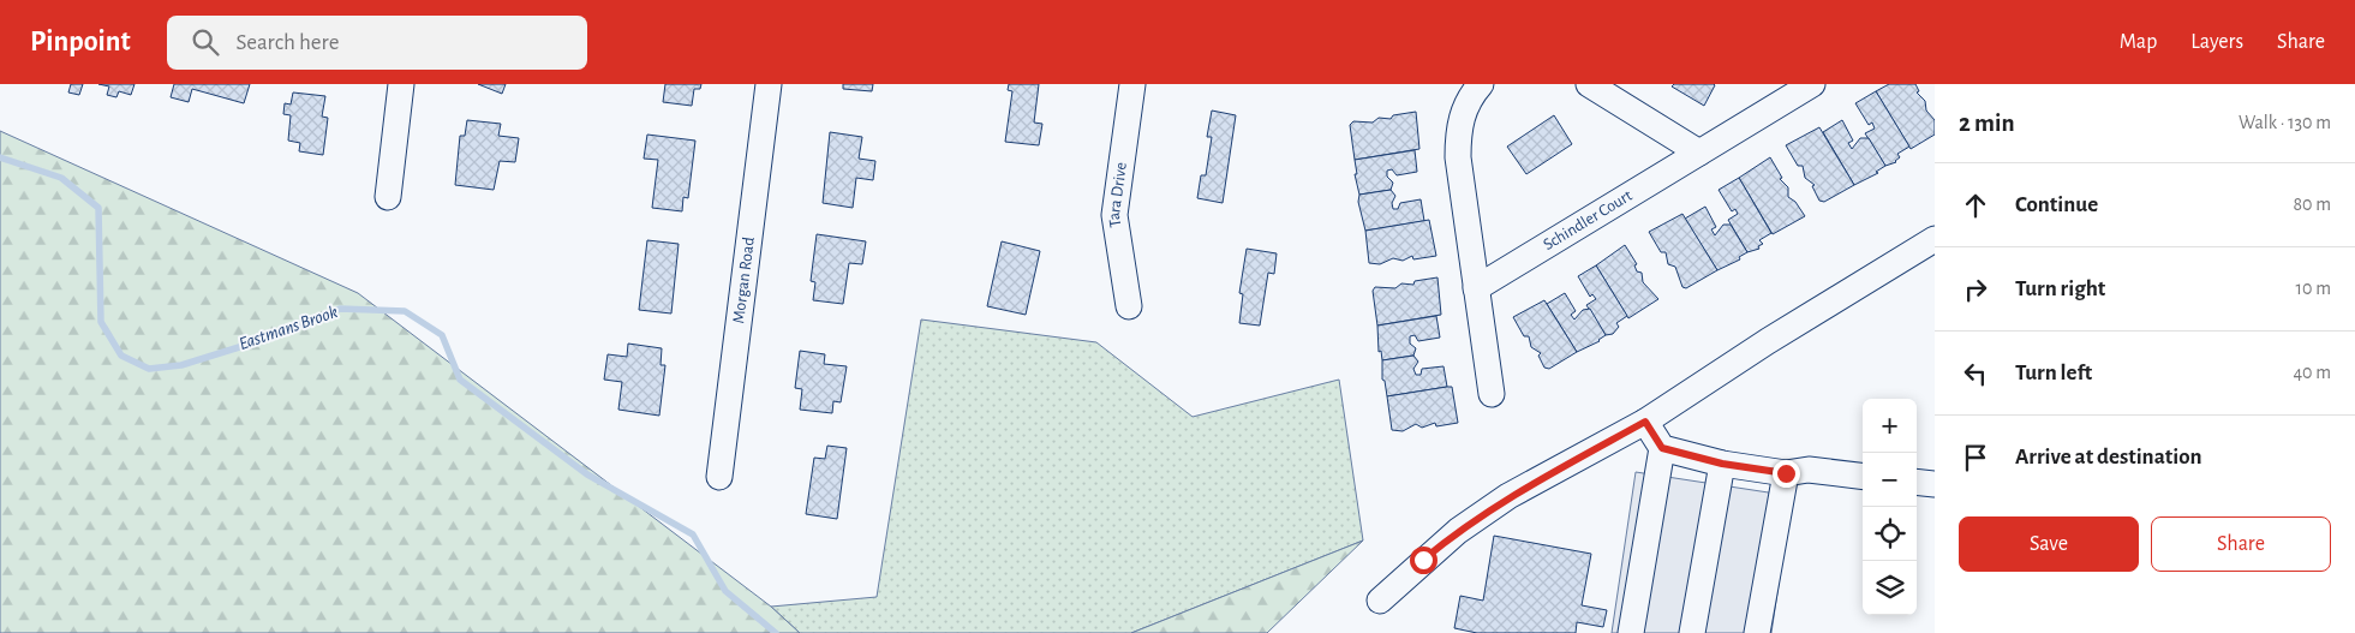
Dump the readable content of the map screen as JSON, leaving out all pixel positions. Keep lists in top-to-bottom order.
{
  "streets": {
    "street": ["Tara Drive", "Schindler Court", "Morgan Road"]
  },
  "water": ["Eastmans Brook"],
  "page": {
    "header": "Pinpoint",
    "search": "Search here",
    "nav": ["Map", "Layers", "Share"],
    "heading": ["2 min", "Walk · 130 m"],
    "list": [
      ["Continue", "80 m"],
      ["Turn right", "10 m"],
      ["Turn left", "40 m"],
      "Arrive at destination"
    ],
    "map_buttons": ["+", "−"],
    "buttons": ["Save", "Share"]
  }
}
